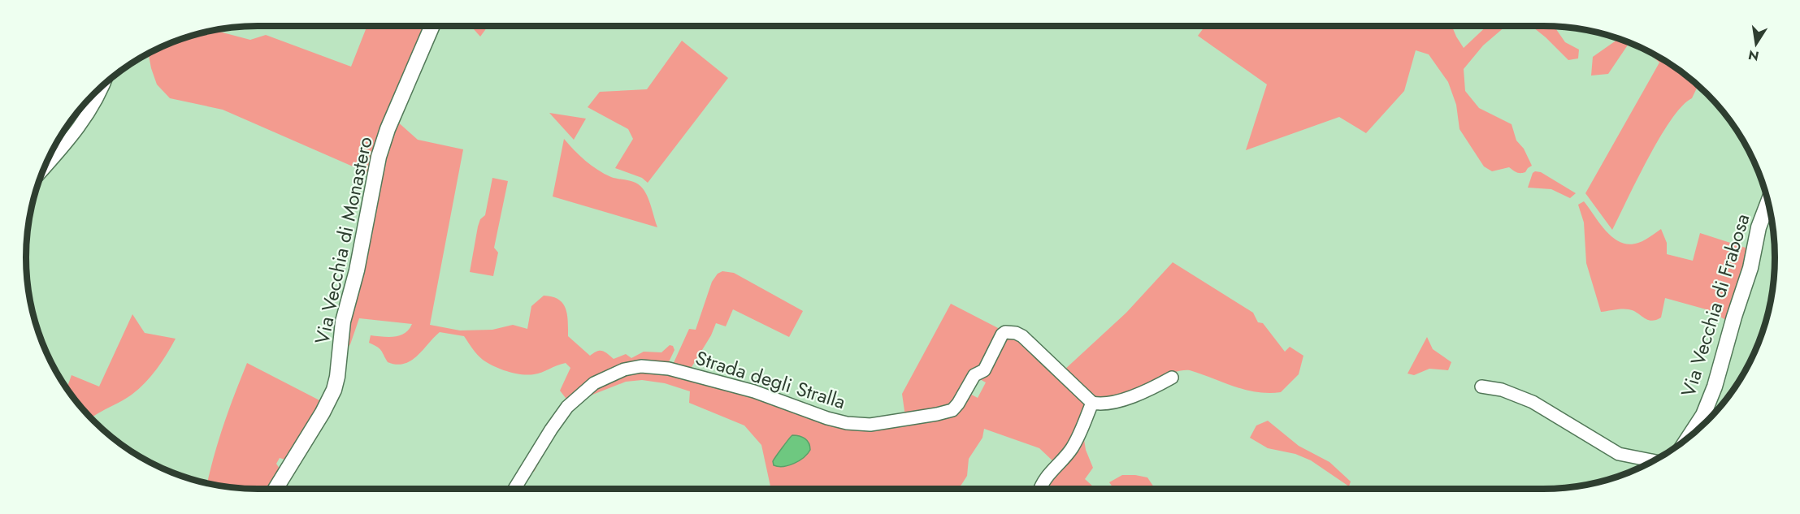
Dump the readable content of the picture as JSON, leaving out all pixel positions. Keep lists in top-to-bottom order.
{
  "streets": {
    "street": ["Via Vecchia di Monastero", "Via Vecchia di Frabosa", "Strada degli Stralla"]
  },
  "north": "bottom"
}
